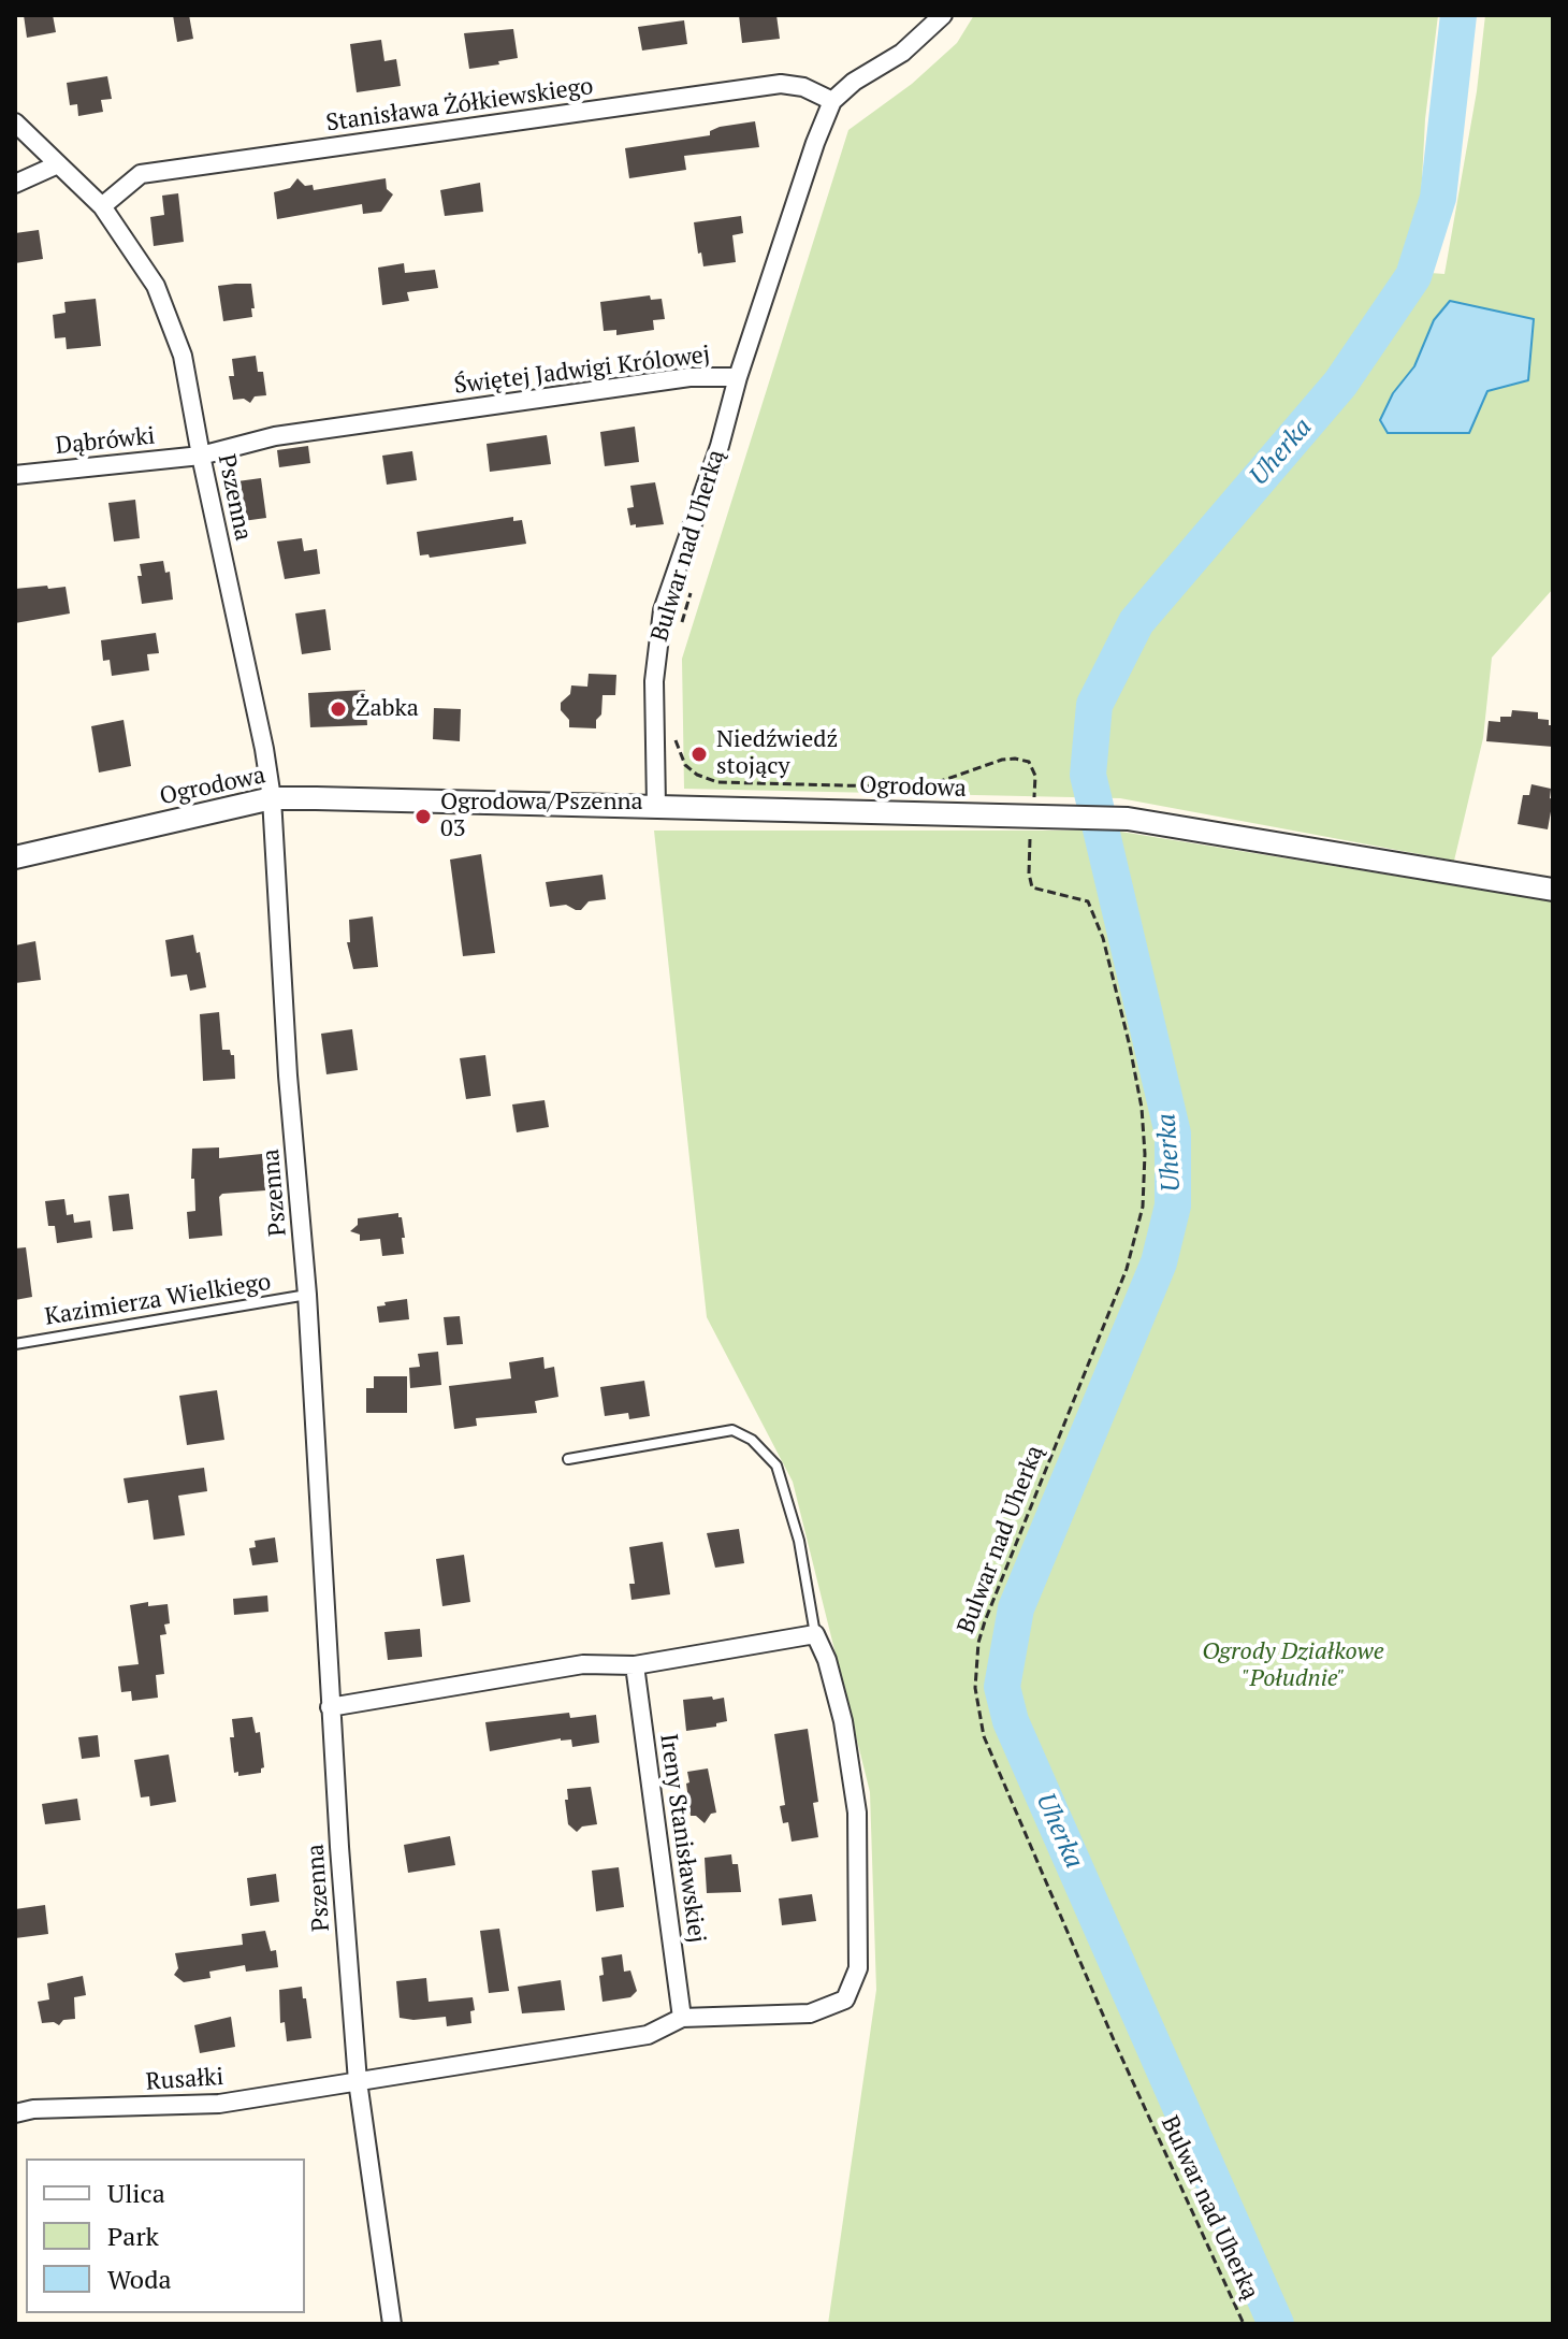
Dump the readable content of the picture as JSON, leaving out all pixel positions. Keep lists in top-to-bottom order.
{
  "streets": {
    "street": [
      "Stanisława Żółkiewskiego",
      "Świętej Jadwigi Królowej",
      "Dąbrówki",
      "Pszenna",
      "Ogrodowa",
      "Ireny Stanisławskiej",
      "Rusałki"
    ],
    "lane": ["Kazimierza Wielkiego"],
    "path": ["Bulwar nad Uherką"]
  },
  "crossings": [
    ["Stanisława Żółkiewskiego", "Pszenna"],
    ["Świętej Jadwigi Królowej", "Dąbrówki"],
    ["Świętej Jadwigi Królowej", "Pszenna"],
    ["Świętej Jadwigi Królowej", "Ogrodowa"],
    ["Dąbrówki", "Pszenna"],
    ["Pszenna", "Ogrodowa"],
    ["Pszenna", "Kazimierza Wielkiego"],
    ["Pszenna", "Rusałki"],
    ["Ireny Stanisławskiej", "Rusałki"]
  ],
  "water": ["Uherka"],
  "parks": ["Ogrody Działkowe \"Południe\""],
  "places": ["Żabka", "Niedźwiedź stojący", "Ogrodowa/Pszenna 03"],
  "legend": ["Ulica", "Park", "Woda"]
}
